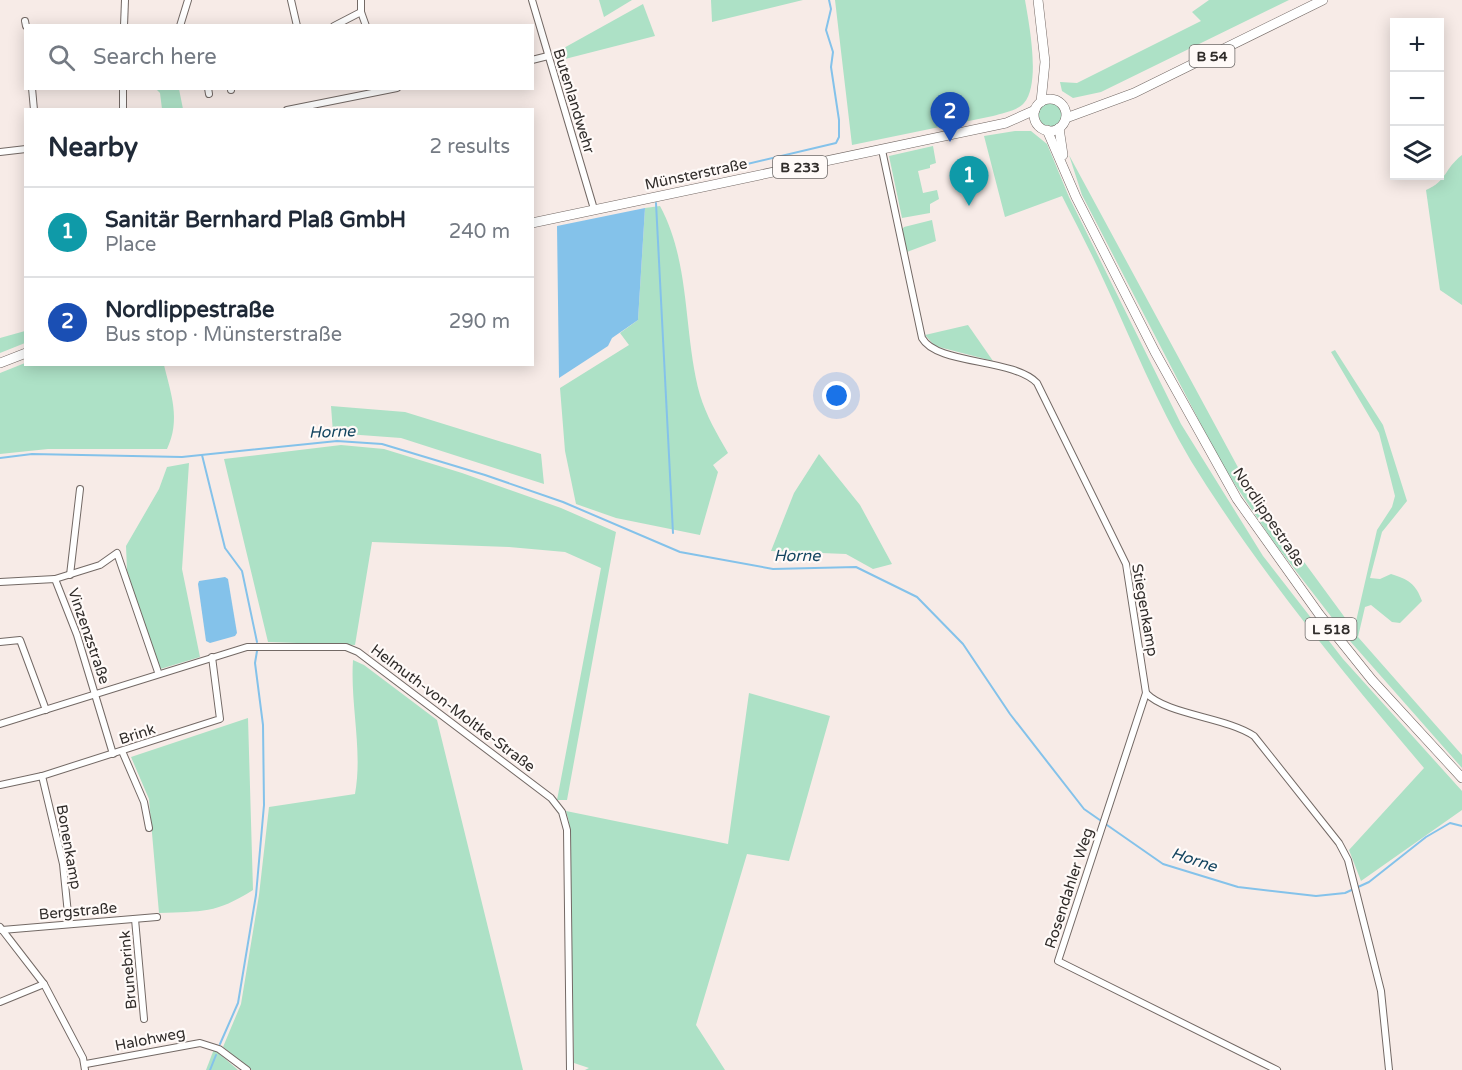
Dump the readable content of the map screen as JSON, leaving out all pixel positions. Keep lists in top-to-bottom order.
{
  "streets": {
    "main road": [
      "B 54",
      "B 233",
      "Münsterstraße",
      "Nordlippestraße",
      "L 518"
    ],
    "street": [
      "Butenlandwehr",
      "Stiegenkamp",
      "Vinzenzstraße",
      "Helmuth-von-Moltke-Straße",
      "Brink",
      "Bonenkamp",
      "Rosendahler Weg",
      "Bergstraße",
      "Brunebrink",
      "Halohweg"
    ]
  },
  "crossings": [
    ["B 54", "Münsterstraße"],
    ["B 54", "Nordlippestraße"],
    ["Butenlandwehr", "Münsterstraße"],
    ["Münsterstraße", "Nordlippestraße"],
    ["Münsterstraße", "Stiegenkamp"],
    ["Stiegenkamp", "Rosendahler Weg"],
    ["Vinzenzstraße", "Helmuth-von-Moltke-Straße"],
    ["Vinzenzstraße", "Brink"],
    ["Helmuth-von-Moltke-Straße", "Brink"],
    ["Brink", "Bonenkamp"],
    ["Bonenkamp", "Bergstraße"],
    ["Bergstraße", "Brunebrink"]
  ],
  "water": ["Horne"],
  "page": {
    "map_buttons": ["+", "−"],
    "search": "Search here",
    "pins": ["2", "1"],
    "heading": ["Nearby", "2 results"],
    "list": [
      {
        "mark": "1",
        "name": "Sanitär Bernhard Plaß GmbH",
        "note": "Place",
        "value": "240 m"
      },
      {
        "mark": "2",
        "name": "Nordlippestraße",
        "note": "Bus stop · Münsterstraße",
        "value": "290 m"
      }
    ]
  }
}
